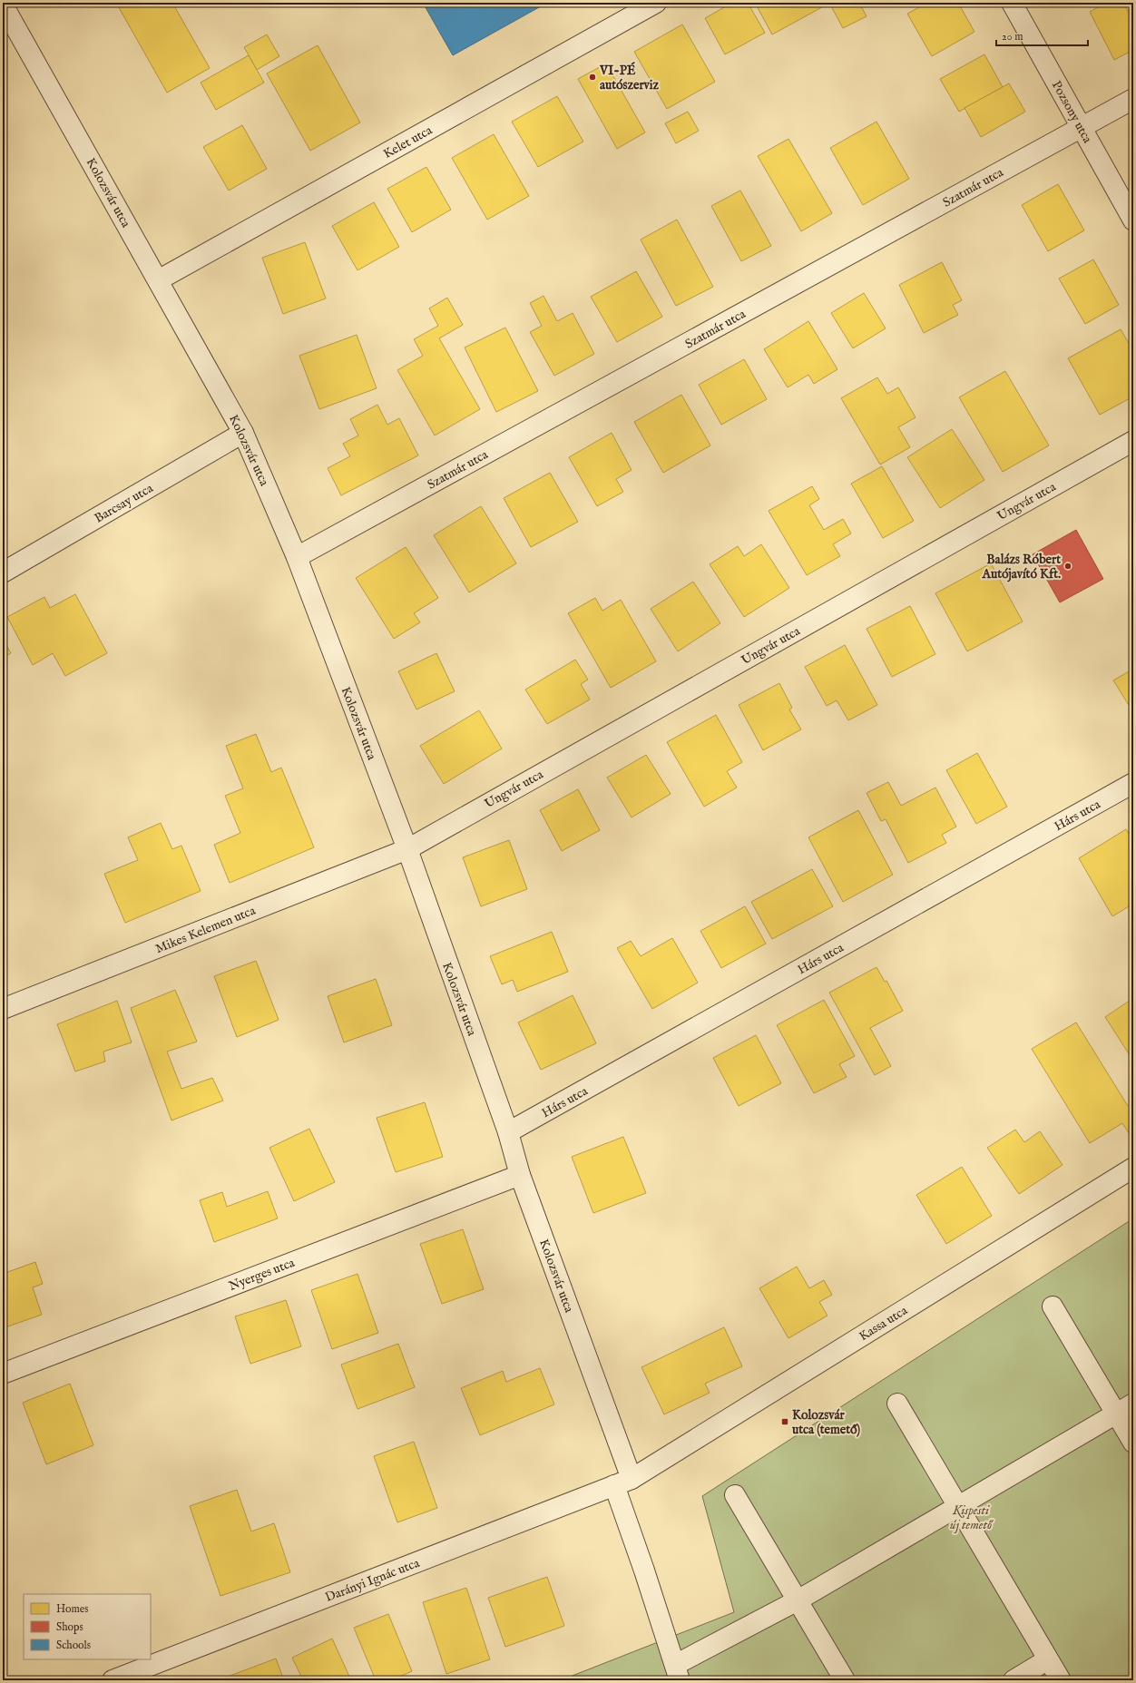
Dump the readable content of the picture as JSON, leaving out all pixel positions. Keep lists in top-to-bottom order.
{
  "streets": {
    "street": [
      "Pozsony utca",
      "Kelet utca",
      "Szatmár utca",
      "Kolozsvár utca",
      "Ungvár utca",
      "Barcsay utca",
      "Hárs utca",
      "Mikes Kelemen utca",
      "Nyerges utca",
      "Kassa utca",
      "Darányi Ignác utca"
    ]
  },
  "crossings": [
    ["Pozsony utca", "Szatmár utca"],
    ["Kelet utca", "Kolozsvár utca"],
    ["Szatmár utca", "Kolozsvár utca"],
    ["Kolozsvár utca", "Ungvár utca"],
    ["Kolozsvár utca", "Barcsay utca"],
    ["Kolozsvár utca", "Hárs utca"],
    ["Kolozsvár utca", "Mikes Kelemen utca"],
    ["Kolozsvár utca", "Nyerges utca"],
    ["Kolozsvár utca", "Kassa utca"],
    ["Kolozsvár utca", "Darányi Ignác utca"],
    ["Ungvár utca", "Mikes Kelemen utca"],
    ["Kassa utca", "Darányi Ignác utca"]
  ],
  "parks": ["Kispesti új temető"],
  "places": {
    "other": ["VI-PÉ autószerviz", "Balázs Róbert Autójavító Kft."],
    "transit": ["Kolozsvár utca (temető)"]
  },
  "legend": ["Homes", "Shops", "Schools"],
  "scale_bar": "20 m"
}
